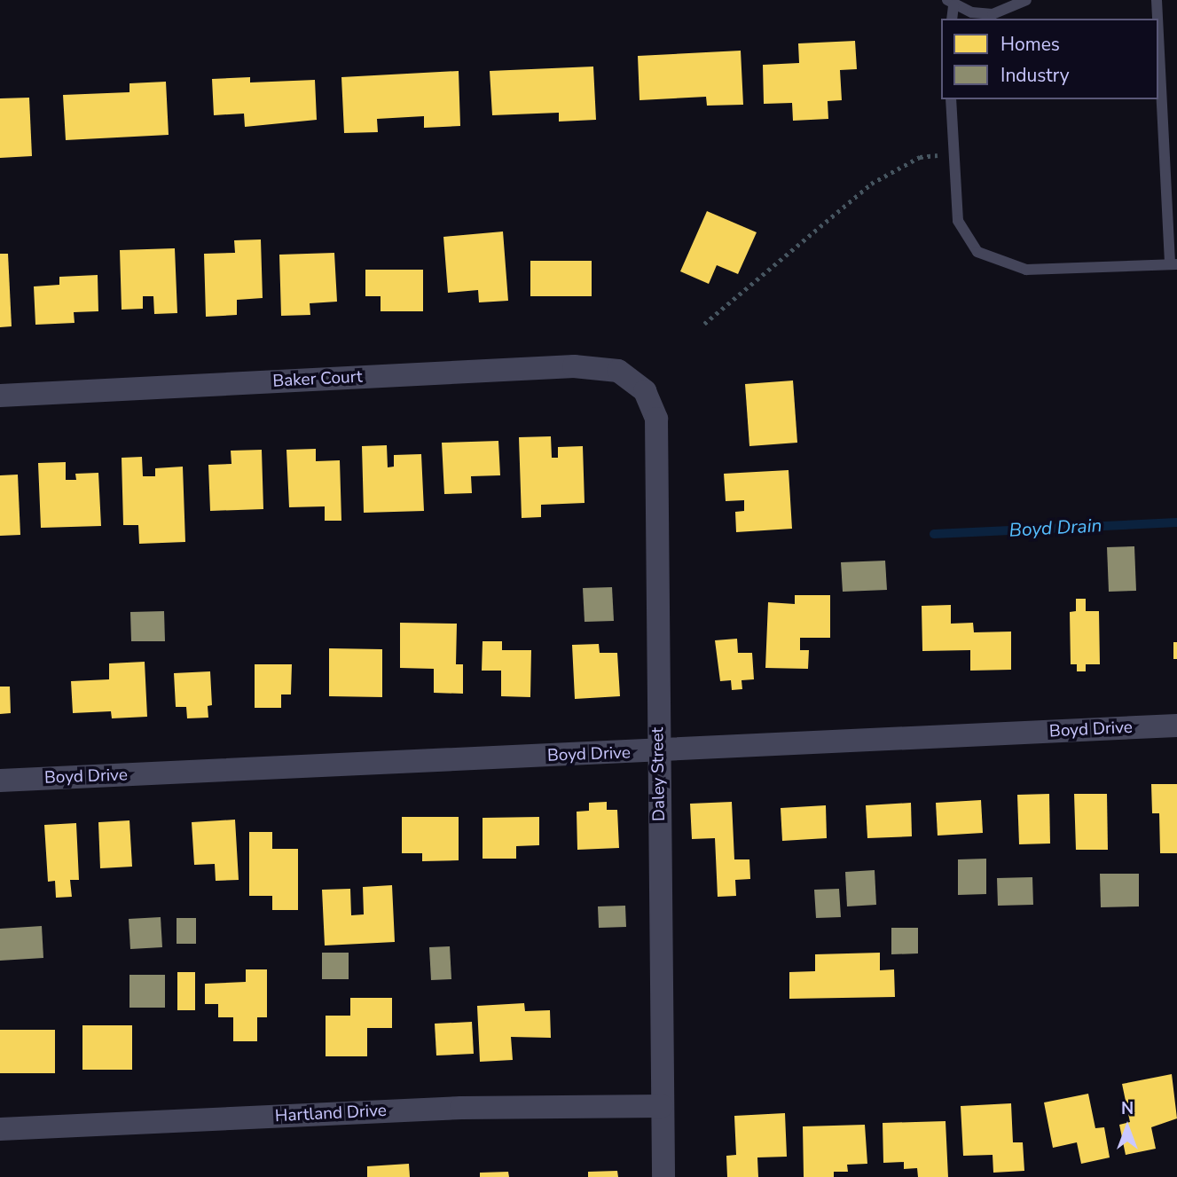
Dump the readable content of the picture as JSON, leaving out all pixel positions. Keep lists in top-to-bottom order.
{
  "streets": {
    "street": [
      "Baker Court",
      "Boyd Drive",
      "Daley Street",
      "Hartland Drive"
    ]
  },
  "crossings": [
    ["Baker Court", "Daley Street"],
    ["Boyd Drive", "Daley Street"],
    ["Daley Street", "Hartland Drive"]
  ],
  "water": ["Boyd Drain"],
  "legend": ["Homes", "Industry"],
  "north": "top"
}
